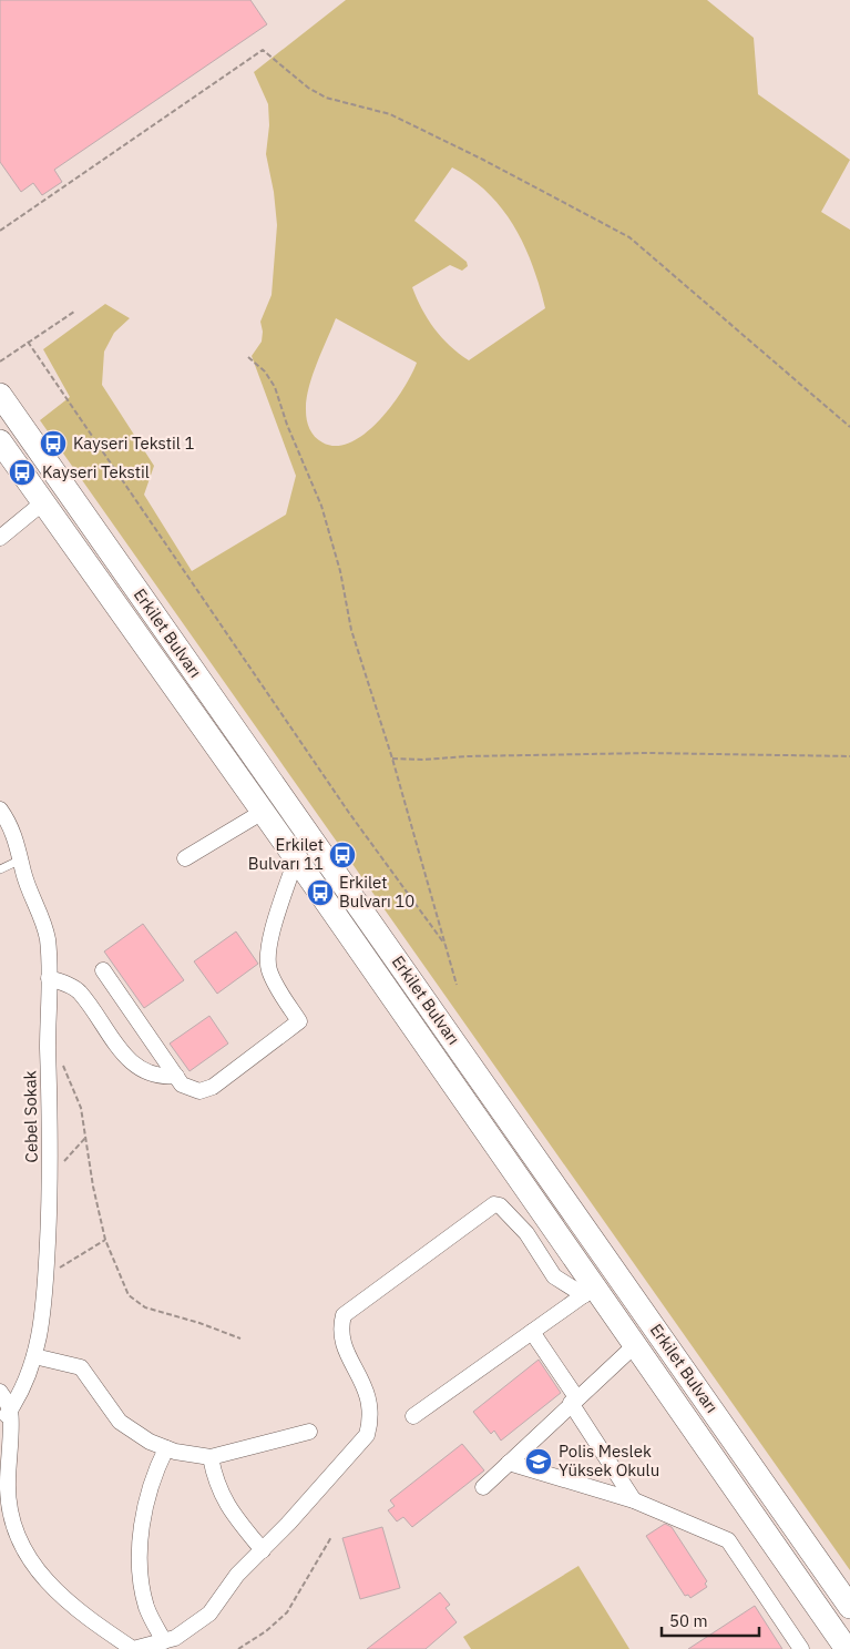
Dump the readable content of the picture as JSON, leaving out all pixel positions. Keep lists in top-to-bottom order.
{
  "streets": {
    "main road": ["Erkilet Bulvarı"],
    "street": ["Cebel Sokak"]
  },
  "places": {
    "bus stop": [
      "Kayseri Tekstil 1",
      "Kayseri Tekstil",
      "Erkilet Bulvarı 11",
      "Erkilet Bulvarı 10"
    ],
    "school or university": ["Polis Meslek Yüksek Okulu"]
  },
  "scale_bar": "50 m"
}
